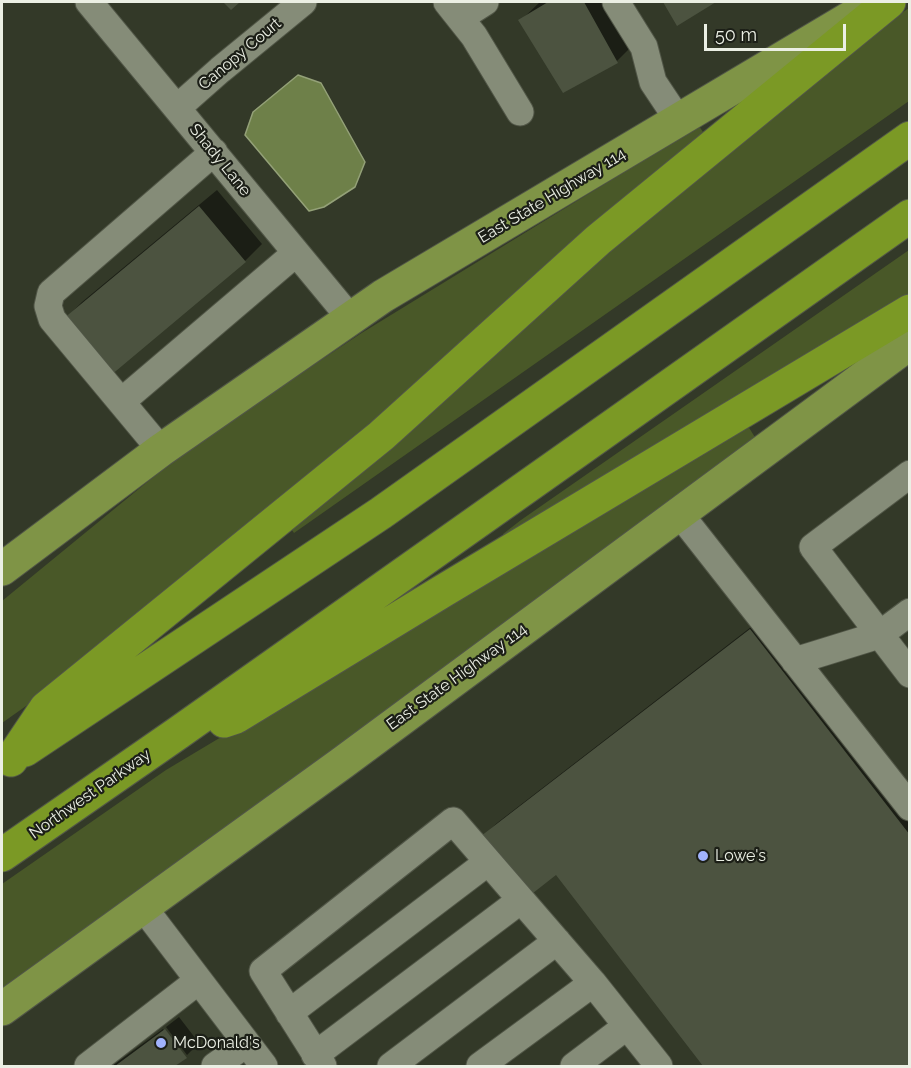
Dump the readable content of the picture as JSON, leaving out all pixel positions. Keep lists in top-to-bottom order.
{
  "streets": {
    "highway": ["Northwest Parkway"],
    "main road": ["East State Highway 114"],
    "street": ["Canopy Court", "Shady Lane"]
  },
  "crossings": [
    ["Canopy Court", "Shady Lane"],
    ["Shady Lane", "East State Highway 114"]
  ],
  "places": ["Lowe's", "McDonald's"],
  "scale_bar": "50 m"
}
